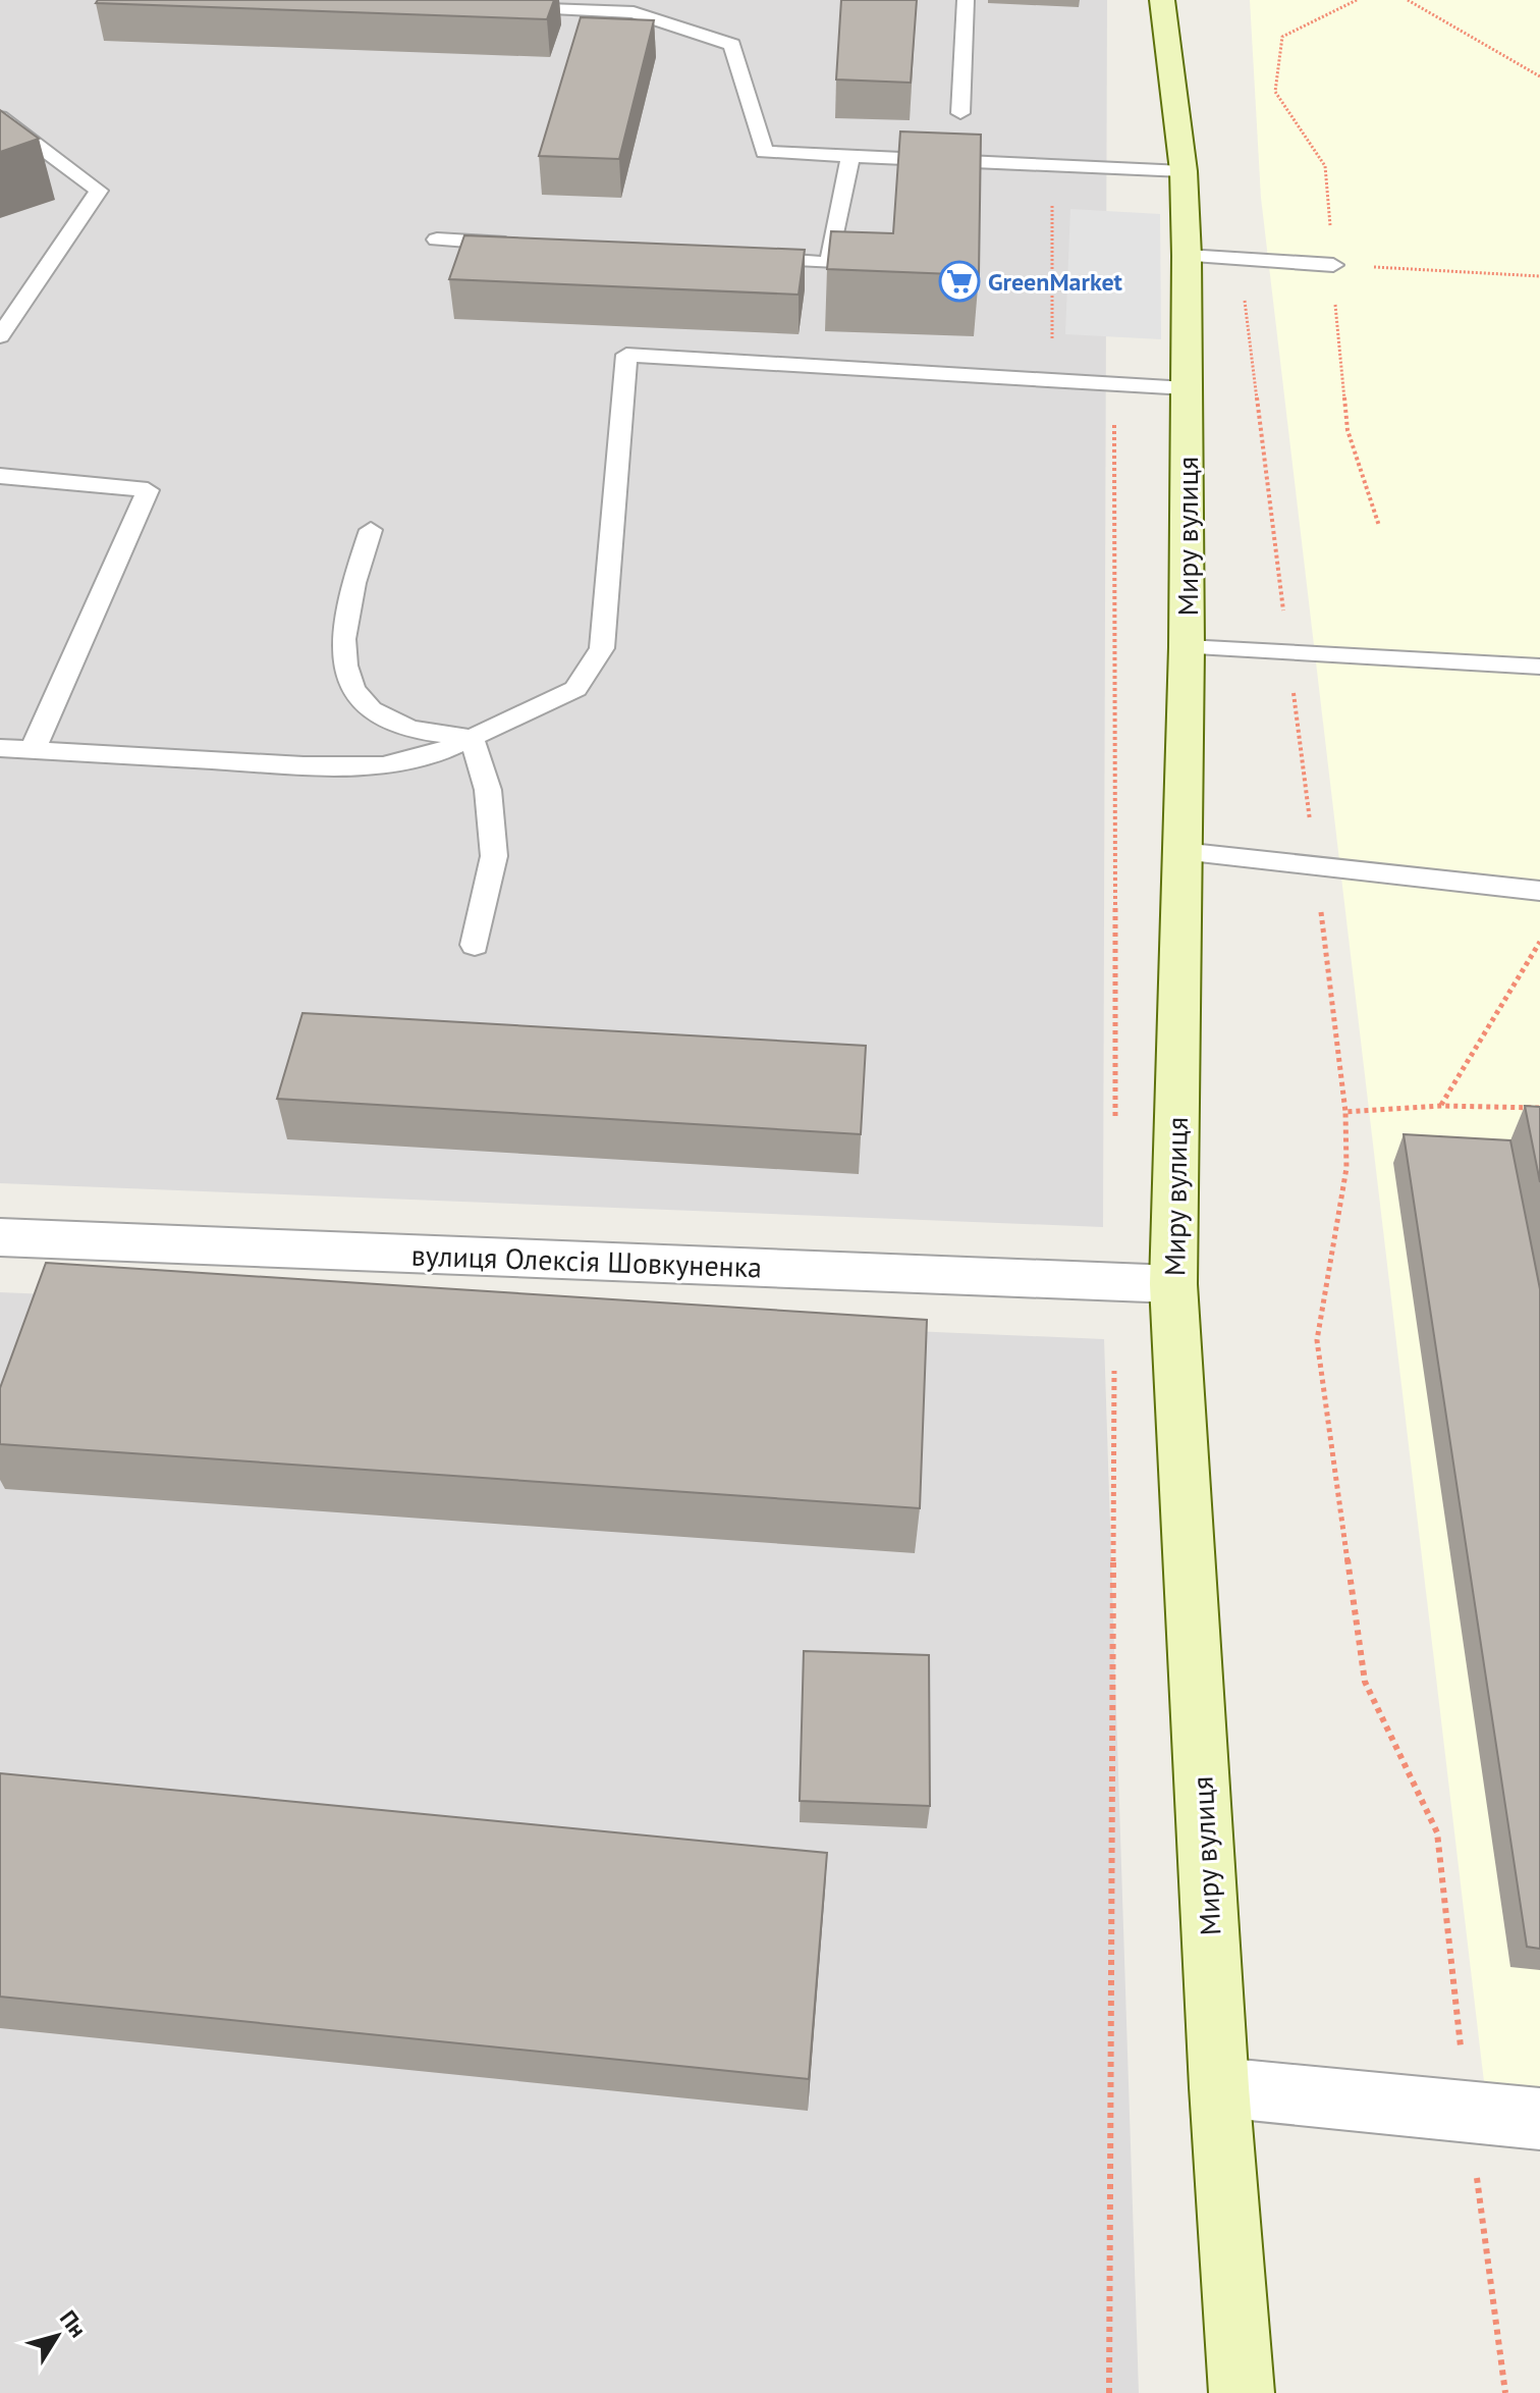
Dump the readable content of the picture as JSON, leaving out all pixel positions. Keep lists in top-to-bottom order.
{
  "streets": {
    "street": ["Миру вулиця", "вулиця Олексія Шовкуненка"]
  },
  "crossings": [
    ["Миру вулиця", "вулиця Олексія Шовкуненка"]
  ],
  "places": {
    "supermarket": ["GreenMarket"]
  },
  "north": "top right"
}
